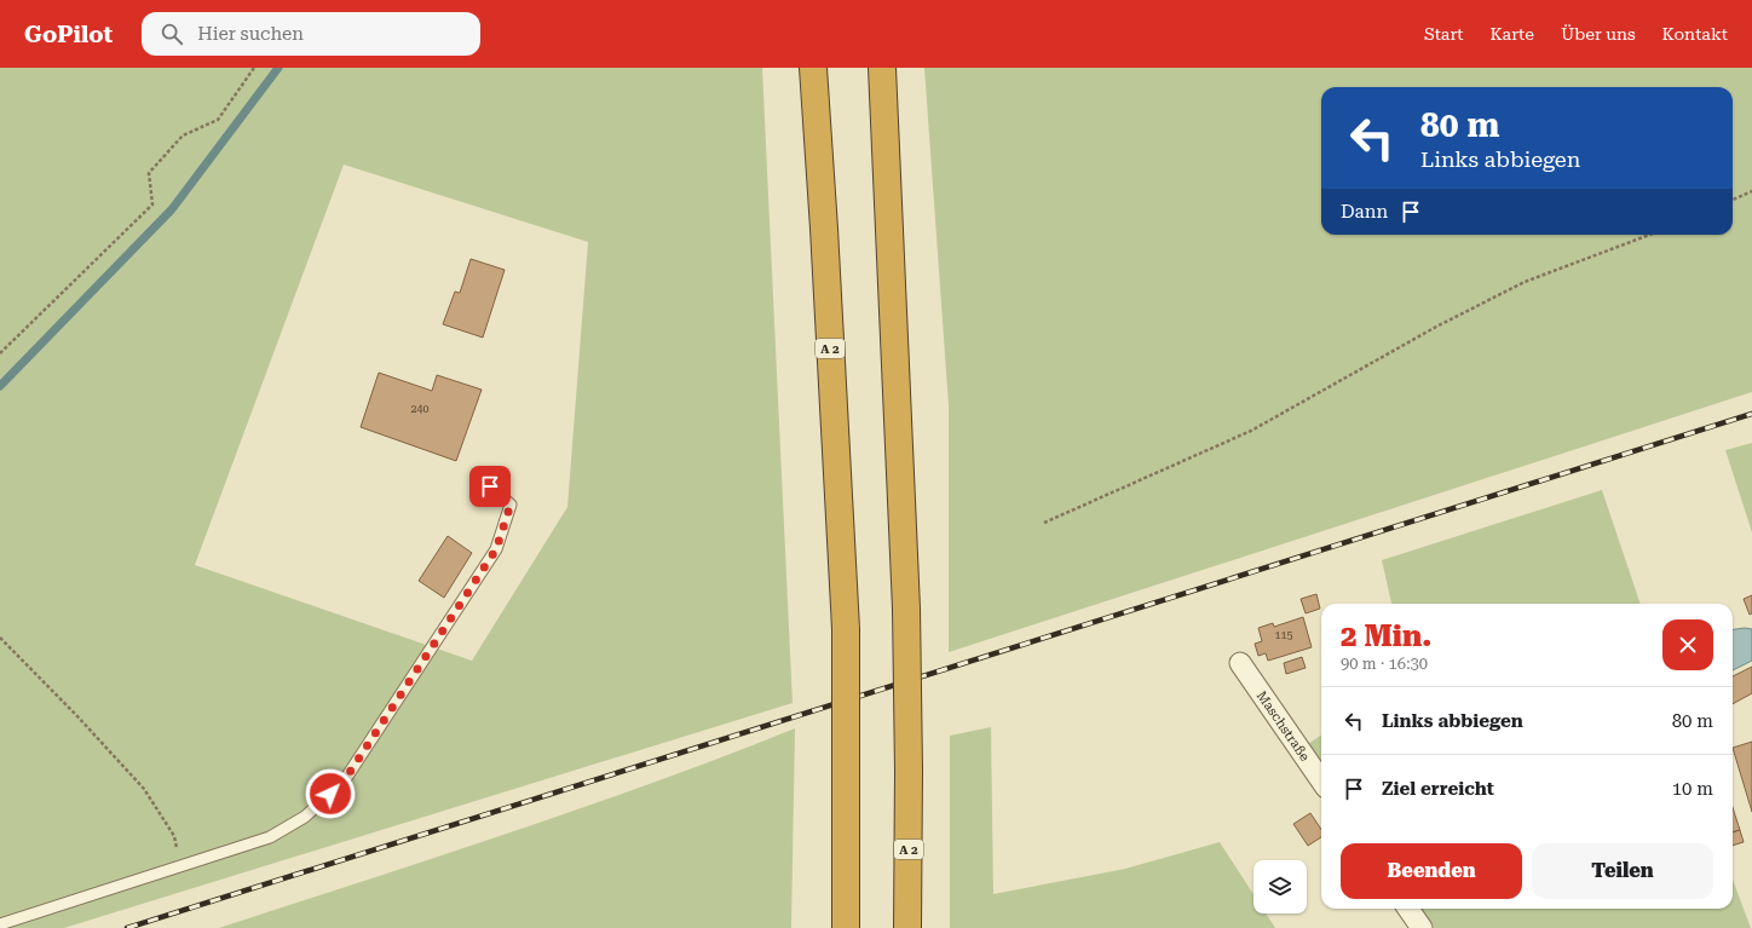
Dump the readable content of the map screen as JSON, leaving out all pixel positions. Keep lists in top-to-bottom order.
{
  "streets": {
    "highway": ["A 2"],
    "street": ["Maschstraße"]
  },
  "house_numbers": ["240", "115"],
  "page": {
    "header": "GoPilot",
    "search": "Hier suchen",
    "nav": [
      "Start",
      "Karte",
      "Über uns",
      "Kontakt"
    ],
    "turn": ["80 m", "Links abbiegen"],
    "then": "Dann",
    "heading": ["2 Min.", "90 m · 16:30"],
    "list": [
      {
        "name": "Links abbiegen",
        "value": "80 m"
      },
      {
        "name": "Ziel erreicht",
        "value": "10 m"
      }
    ],
    "buttons": ["Beenden", "Teilen"]
  }
}
